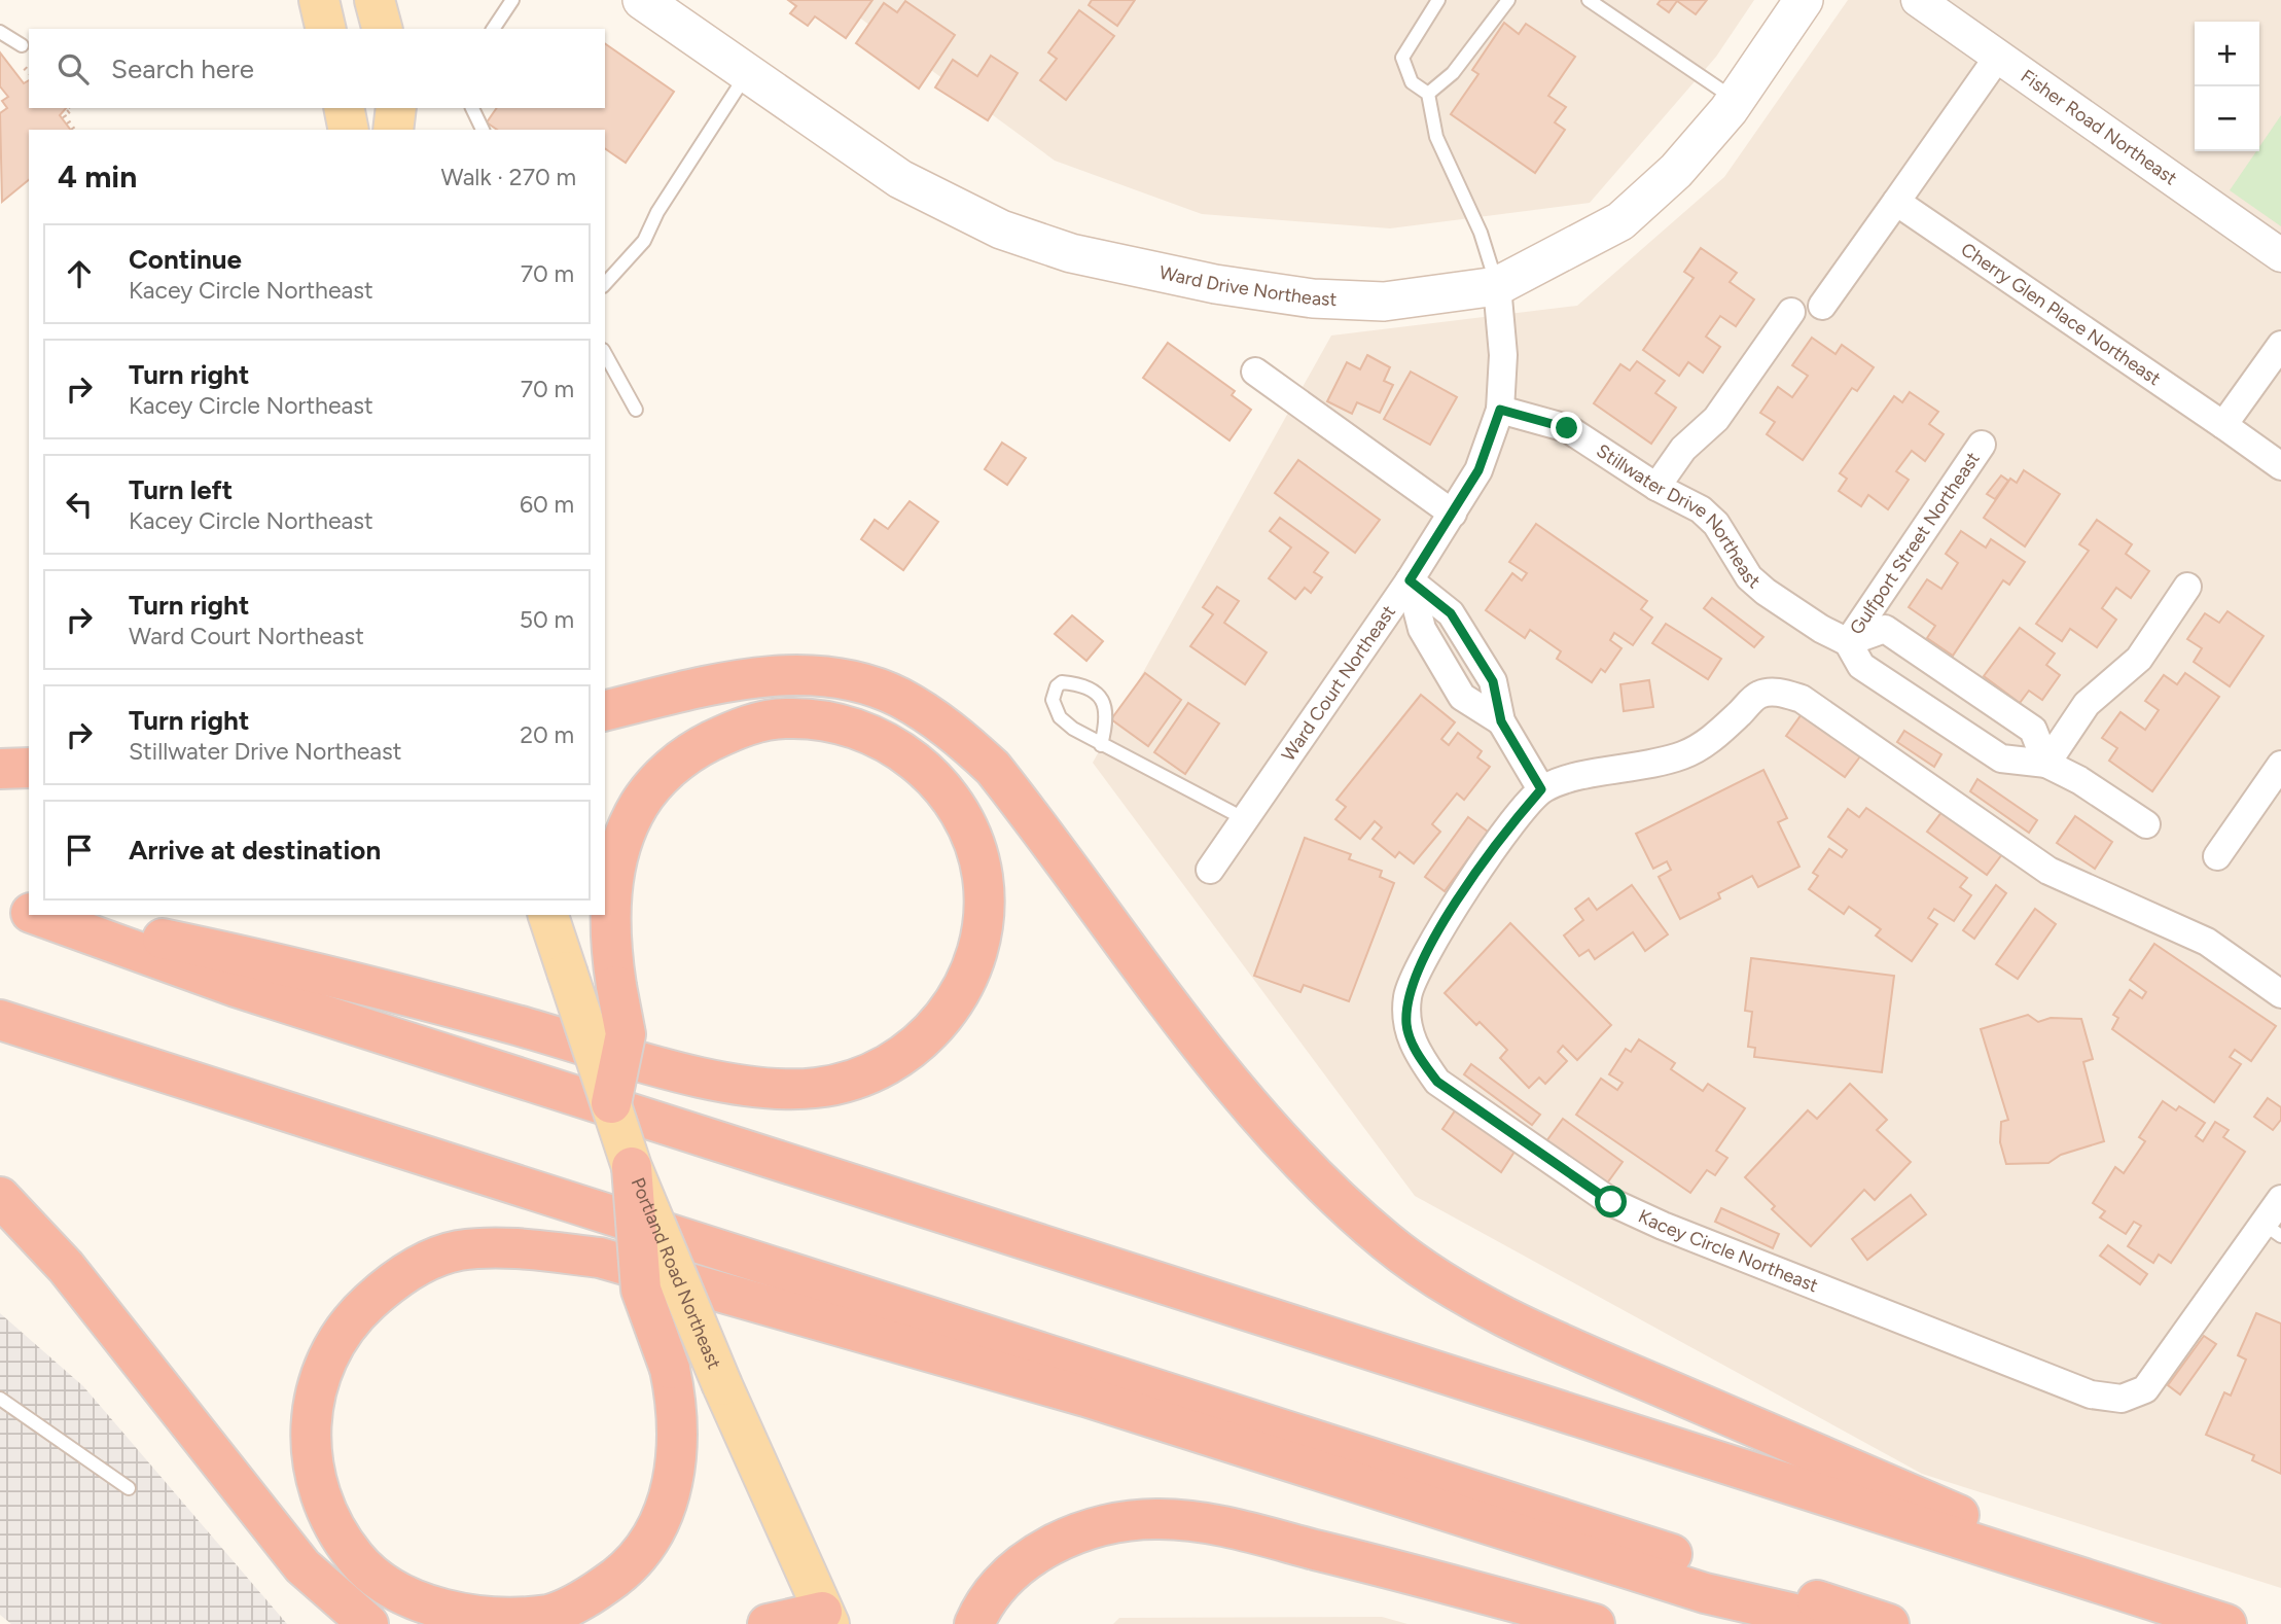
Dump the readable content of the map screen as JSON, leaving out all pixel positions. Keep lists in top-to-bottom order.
{
  "streets": {
    "main road": ["Ward Drive Northeast", "Portland Road Northeast"],
    "street": [
      "Fisher Road Northeast",
      "Cherry Glen Place Northeast",
      "Stillwater Drive Northeast",
      "Gulfport Street Northeast",
      "Ward Court Northeast",
      "Kacey Circle Northeast"
    ]
  },
  "crossings": [
    ["Ward Drive Northeast", "Ward Court Northeast"],
    ["Stillwater Drive Northeast", "Gulfport Street Northeast"],
    ["Stillwater Drive Northeast", "Ward Court Northeast"]
  ],
  "page": {
    "map_buttons": ["+", "−"],
    "search": "Search here",
    "heading": ["4 min", "Walk · 270 m"],
    "list": [
      ["Continue", "Kacey Circle Northeast", "70 m"],
      ["Turn right", "Kacey Circle Northeast", "70 m"],
      ["Turn left", "Kacey Circle Northeast", "60 m"],
      ["Turn right", "Ward Court Northeast", "50 m"],
      ["Turn right", "Stillwater Drive Northeast", "20 m"],
      "Arrive at destination"
    ]
  }
}
